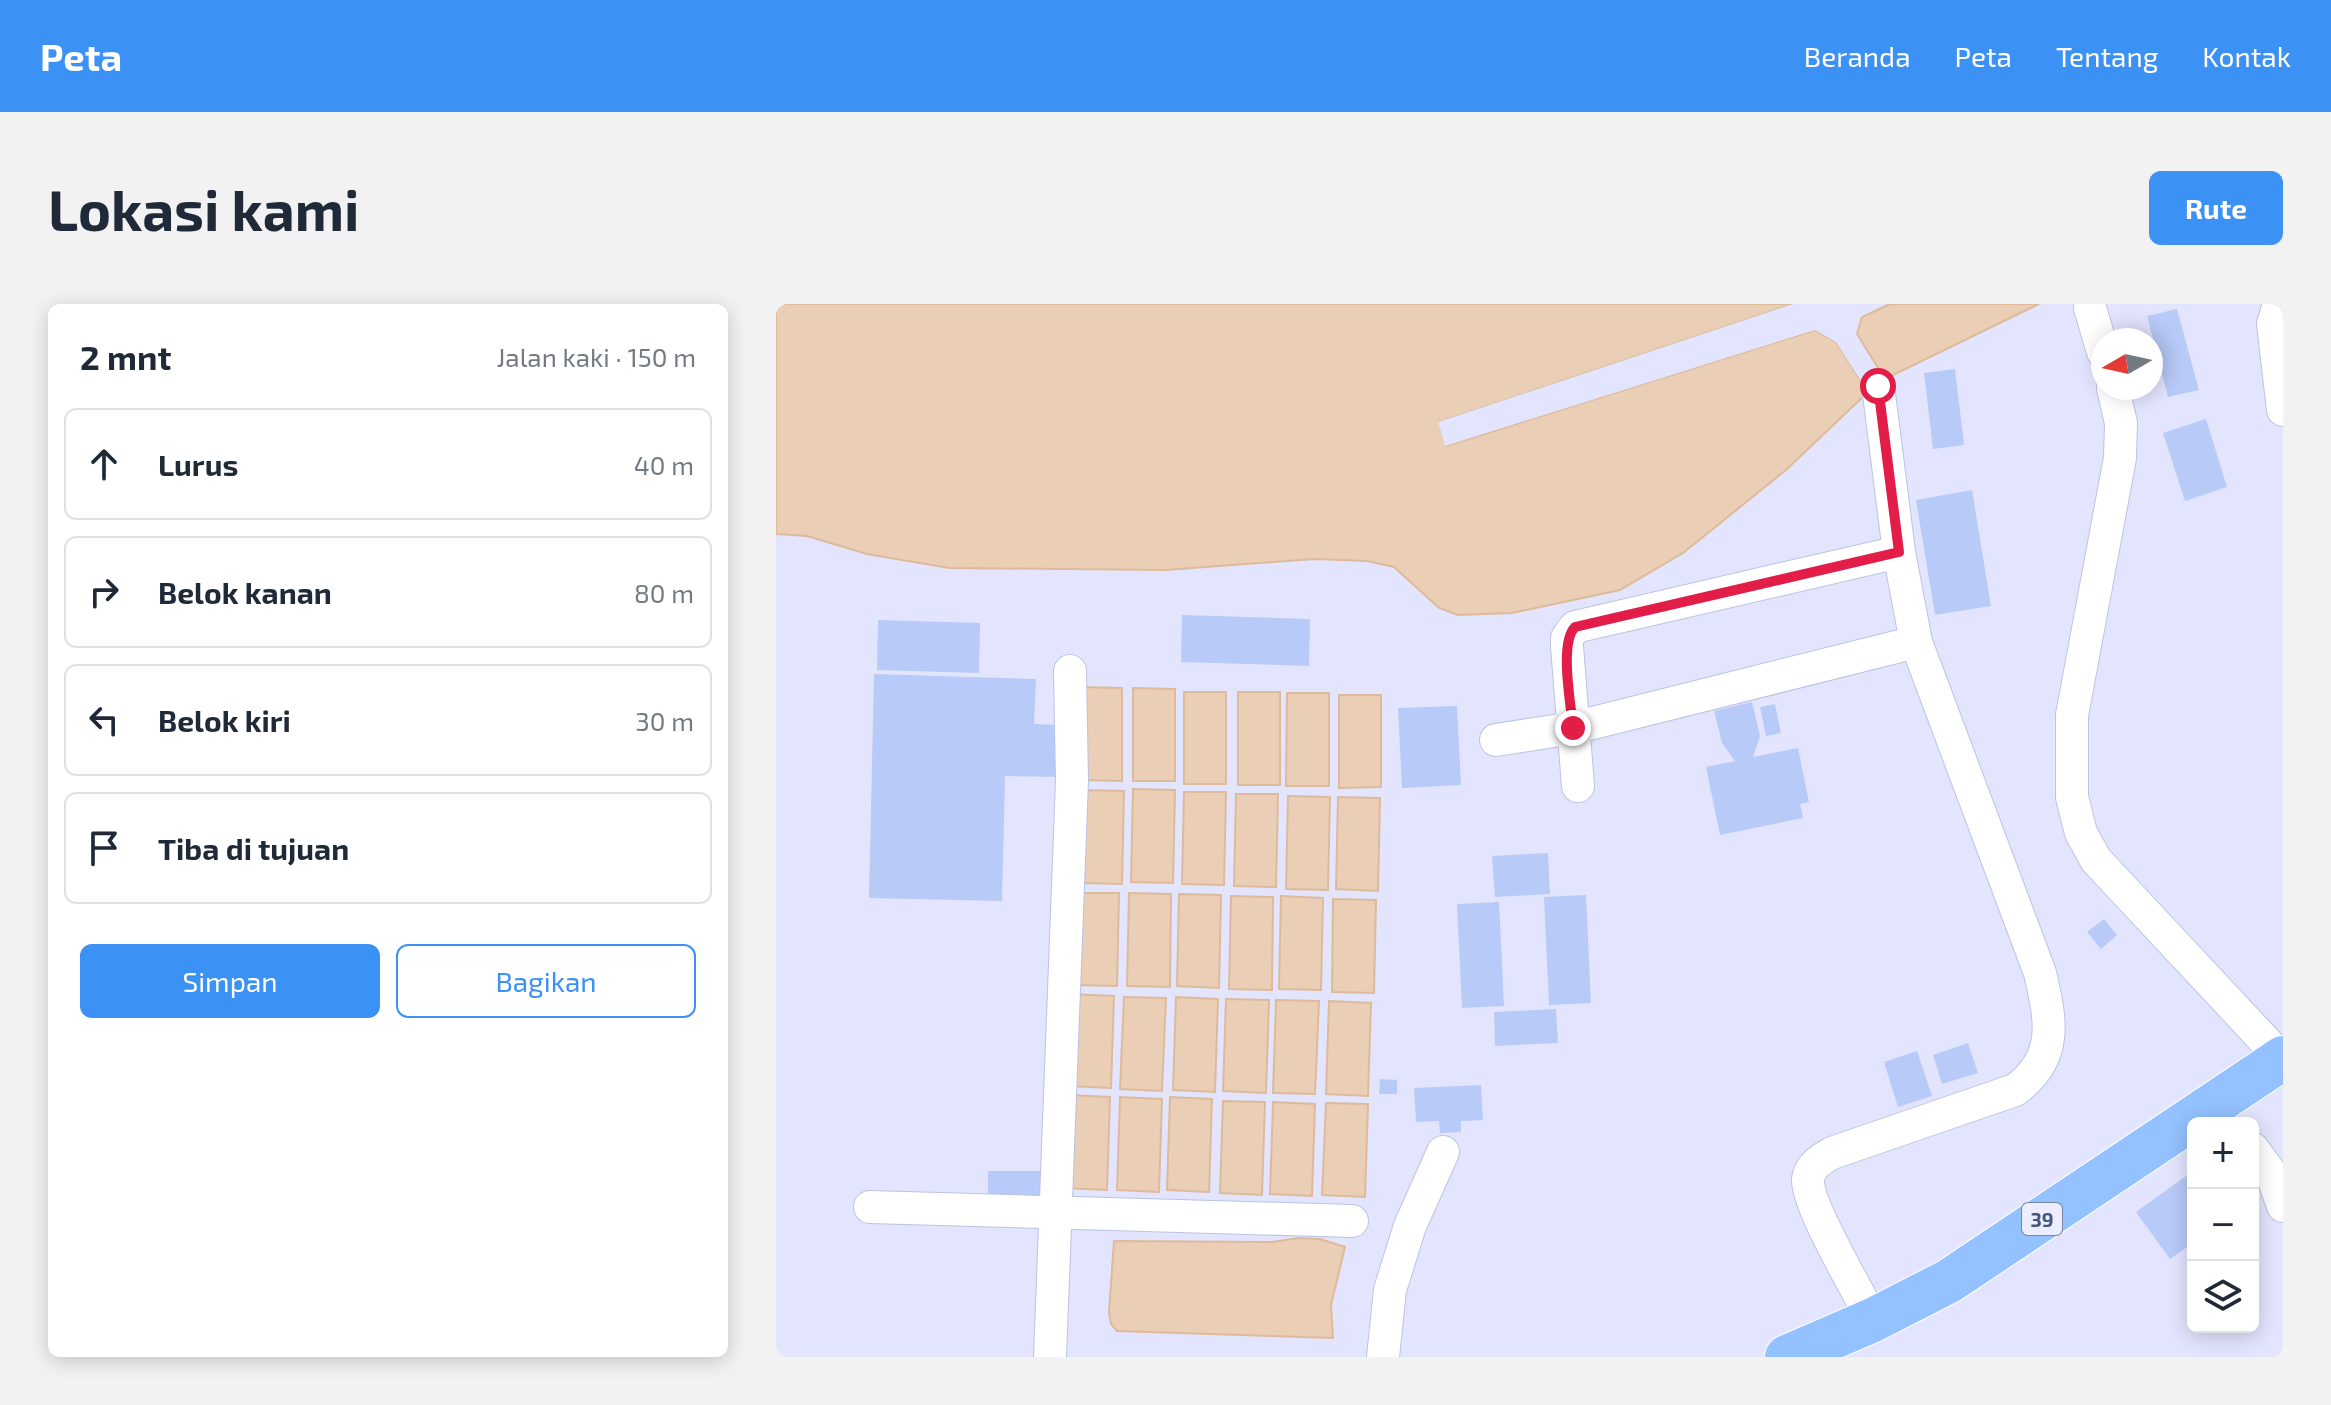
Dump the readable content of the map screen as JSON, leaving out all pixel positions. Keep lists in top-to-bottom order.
{
  "streets": {
    "highway": ["39"]
  },
  "north": "left",
  "page": {
    "header": "Peta",
    "nav": [
      "Beranda",
      "Peta",
      "Tentang",
      "Kontak"
    ],
    "buttons": [
      "Rute",
      ["Simpan", "Bagikan"]
    ],
    "title": "Lokasi kami",
    "heading": ["2 mnt", "Jalan kaki · 150 m"],
    "list": [
      ["Lurus", "40 m"],
      ["Belok kanan", "80 m"],
      ["Belok kiri", "30 m"],
      "Tiba di tujuan"
    ],
    "map_buttons": ["+", "−"]
  }
}
